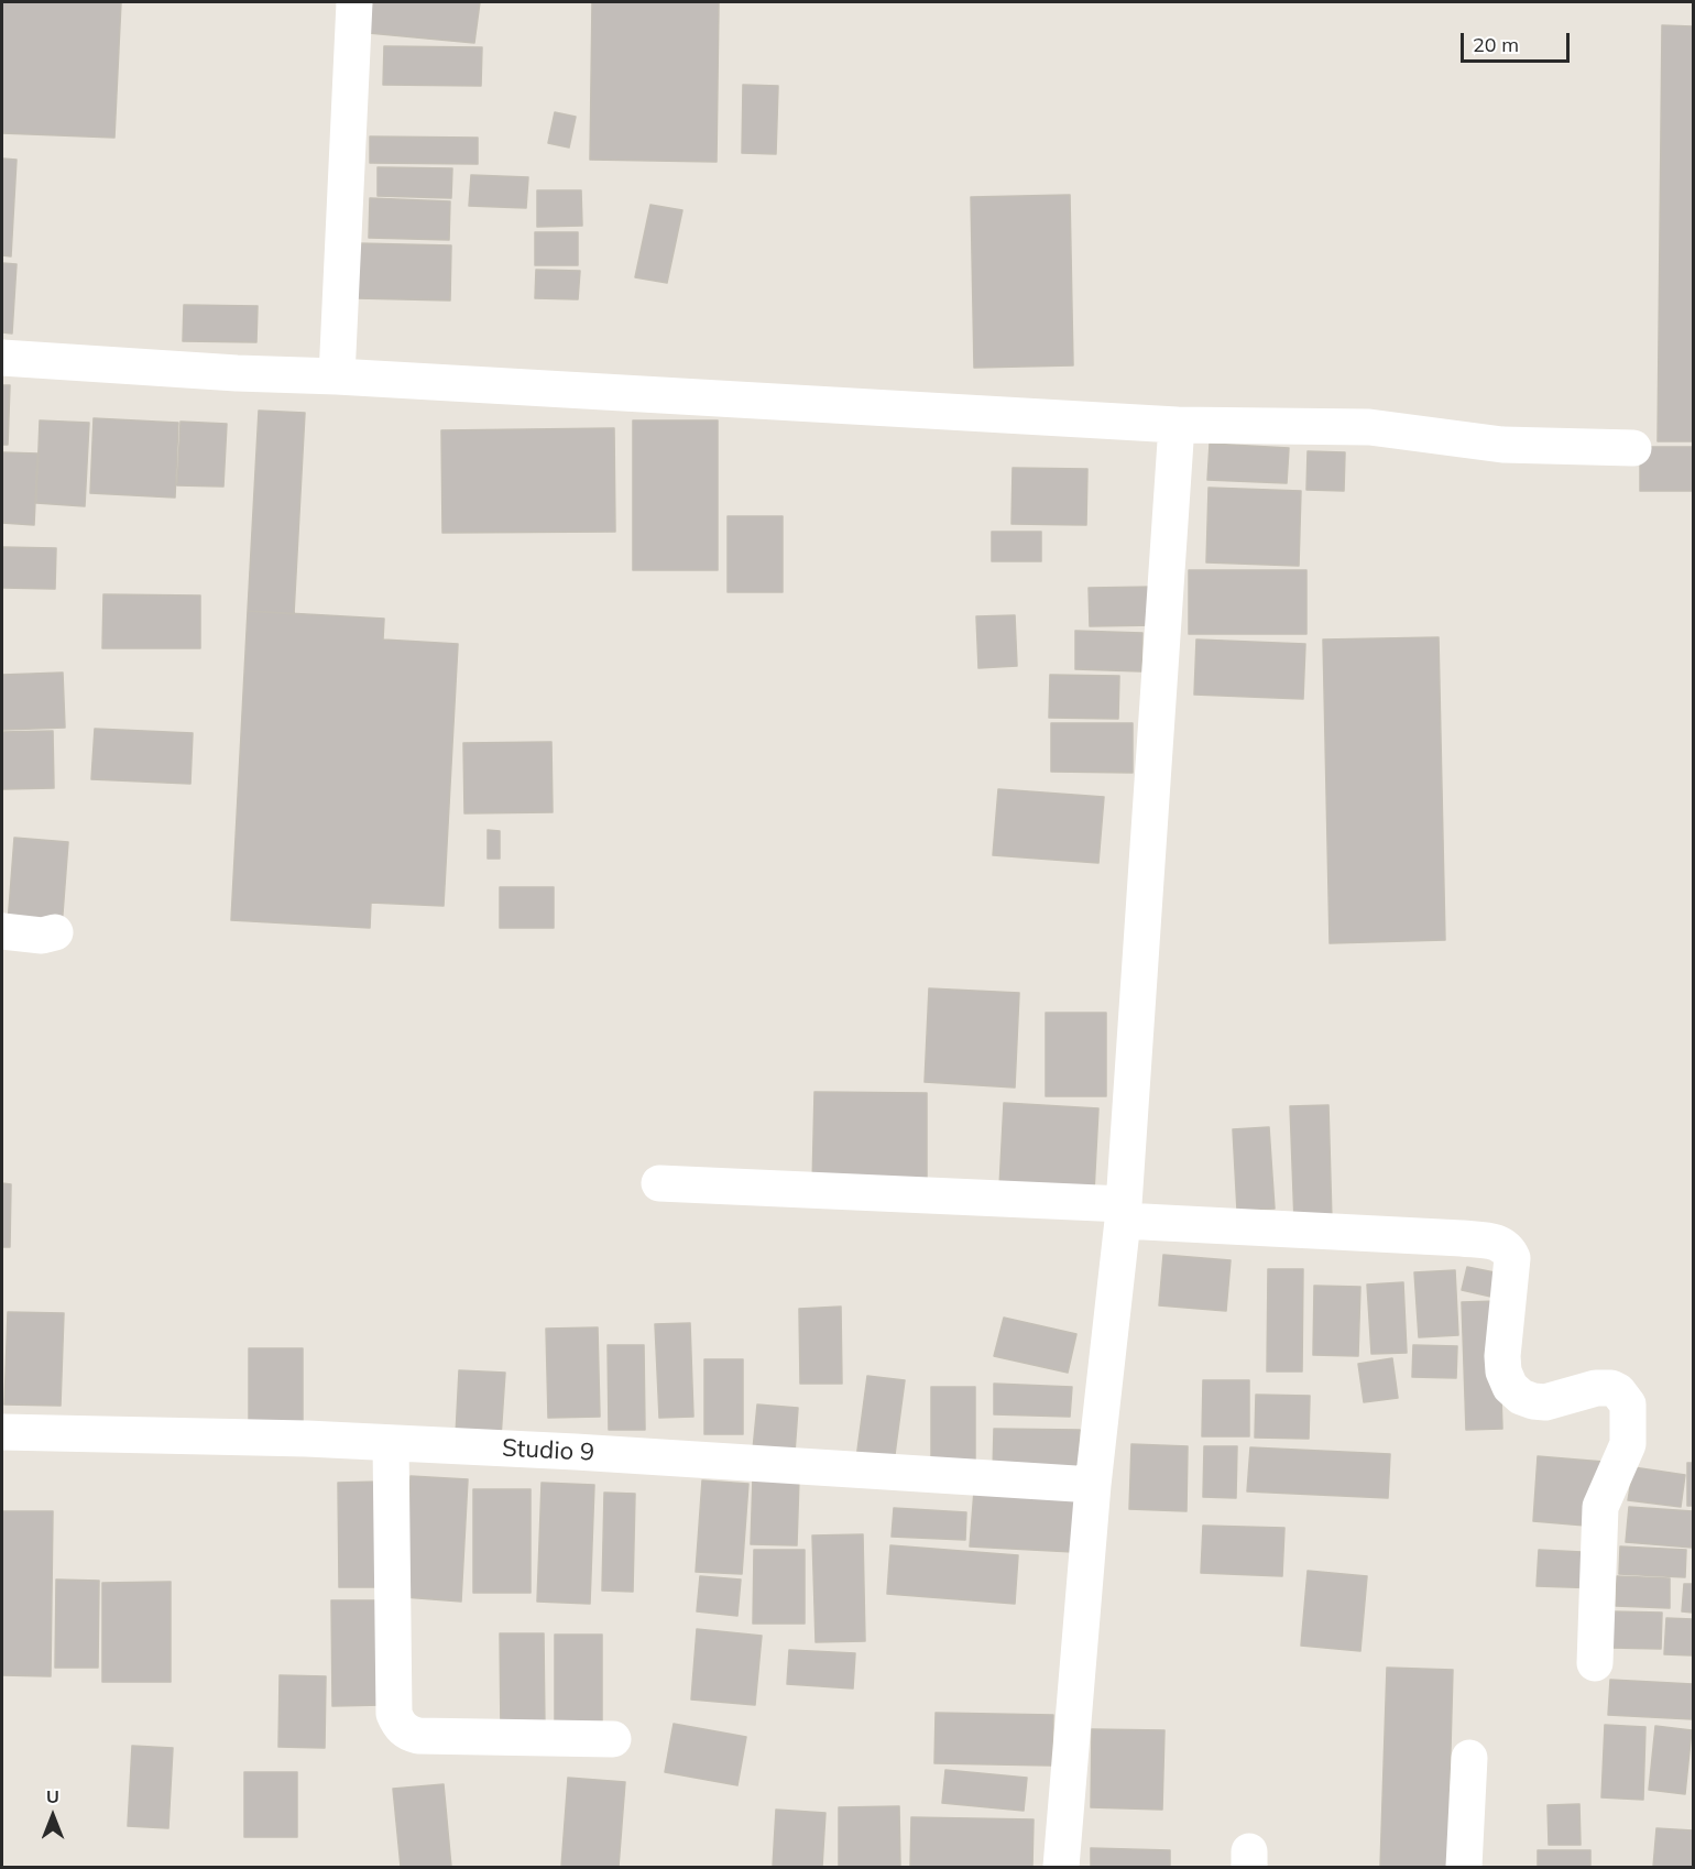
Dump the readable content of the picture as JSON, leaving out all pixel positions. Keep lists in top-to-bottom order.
{
  "streets": {
    "street": ["Studio 9"]
  },
  "scale_bar": "20 m",
  "north": "top"
}
